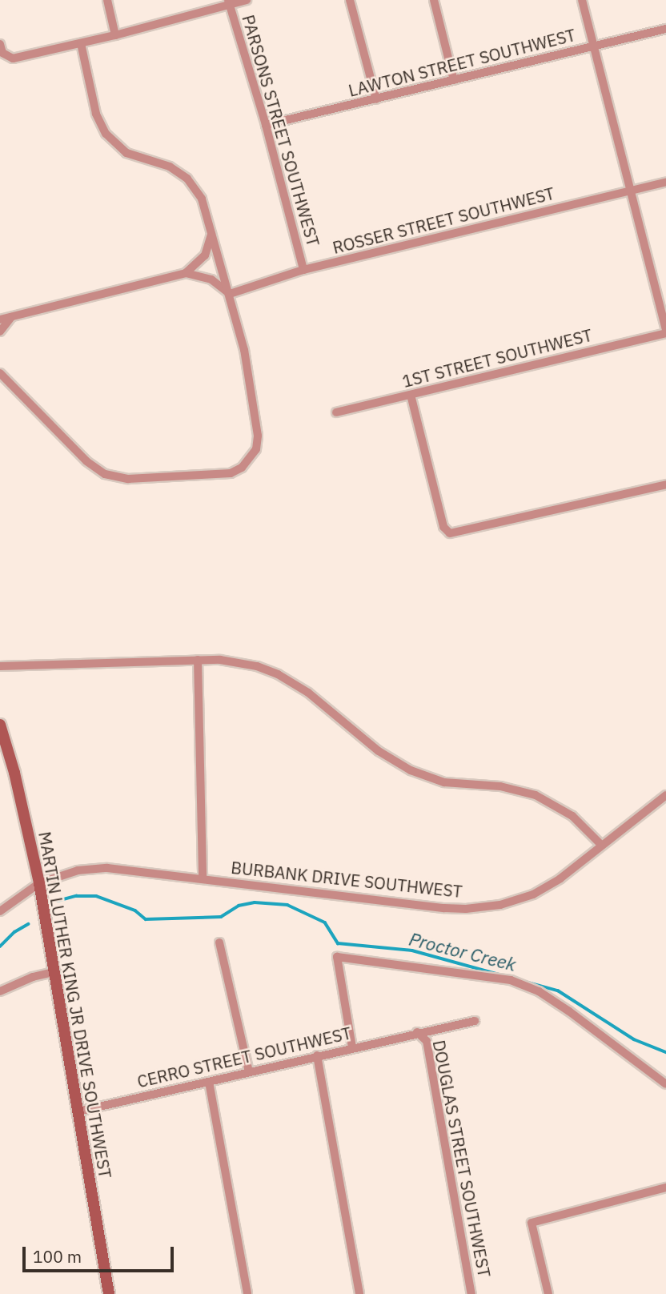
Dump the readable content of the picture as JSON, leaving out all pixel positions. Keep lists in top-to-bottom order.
{
  "streets": {
    "main road": ["MARTIN LUTHER KING JR DRIVE SOUTHWEST"],
    "street": [
      "LAWTON STREET SOUTHWEST",
      "PARSONS STREET SOUTHWEST",
      "ROSSER STREET SOUTHWEST",
      "1ST STREET SOUTHWEST",
      "BURBANK DRIVE SOUTHWEST",
      "CERRO STREET SOUTHWEST",
      "DOUGLAS STREET SOUTHWEST"
    ]
  },
  "crossings": [
    ["LAWTON STREET SOUTHWEST", "PARSONS STREET SOUTHWEST"],
    ["PARSONS STREET SOUTHWEST", "ROSSER STREET SOUTHWEST"],
    ["BURBANK DRIVE SOUTHWEST", "MARTIN LUTHER KING JR DRIVE SOUTHWEST"],
    ["MARTIN LUTHER KING JR DRIVE SOUTHWEST", "CERRO STREET SOUTHWEST"],
    ["CERRO STREET SOUTHWEST", "DOUGLAS STREET SOUTHWEST"]
  ],
  "water": ["Proctor Creek"],
  "scale_bar": "100 m"
}
